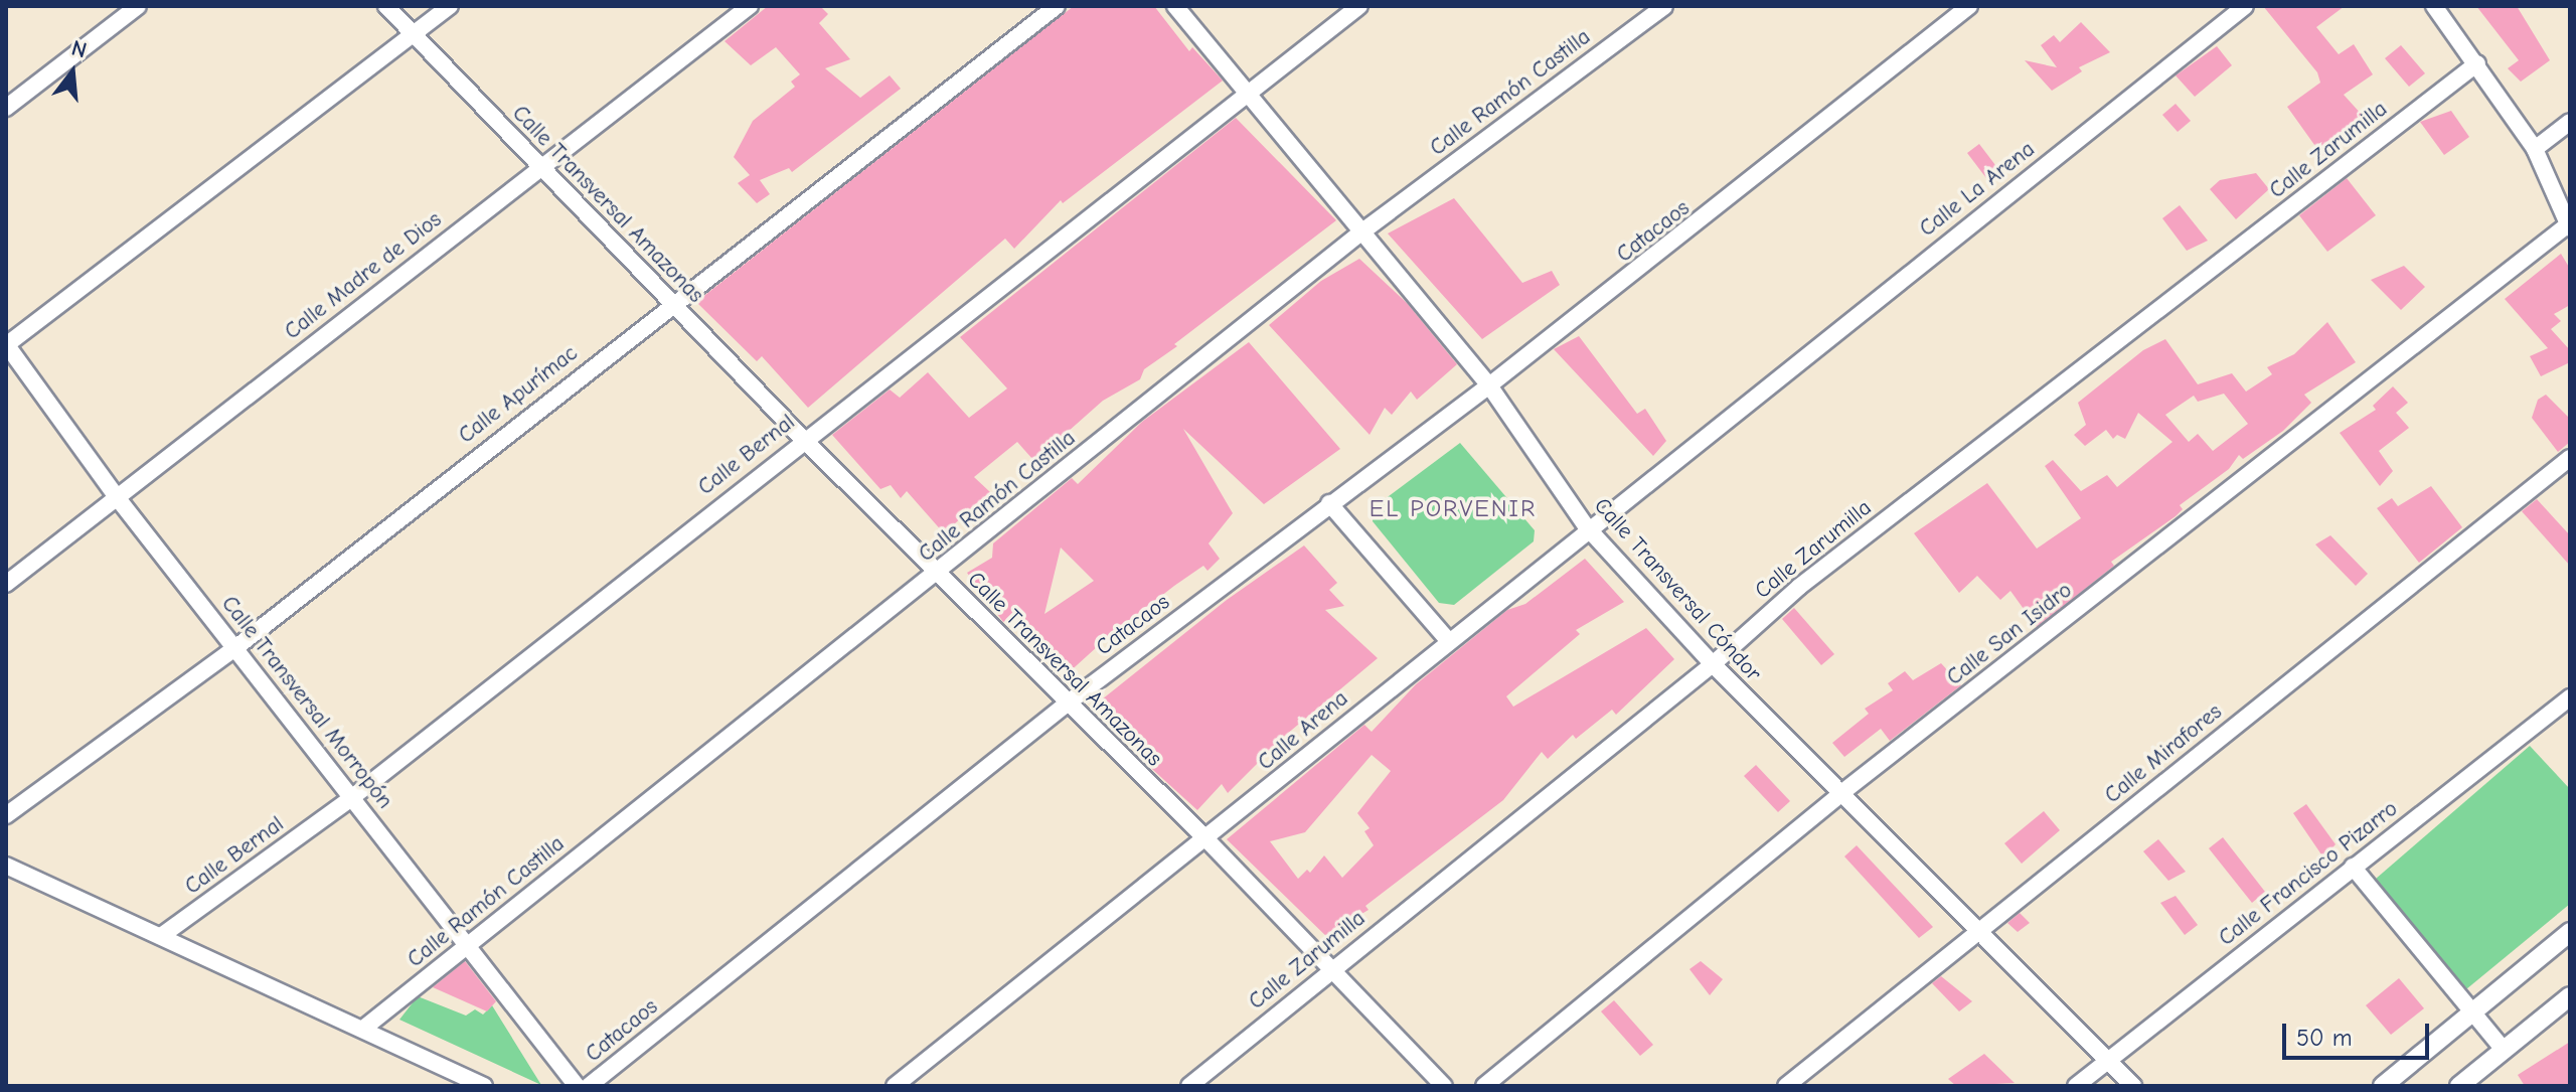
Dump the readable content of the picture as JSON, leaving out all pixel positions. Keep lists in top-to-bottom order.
{
  "streets": {
    "street": [
      "Calle Ramón Castilla",
      "Calle Zarumilla",
      "Calle La Arena",
      "Calle Transversal Amazonas",
      "Catacaos",
      "Calle Madre de Dios",
      "Calle Apurímac",
      "Calle Bernal",
      "Calle Transversal Cóndor",
      "Calle San Isidro",
      "Calle Transversal Morropón",
      "Calle Arena",
      "Calle Mirafores",
      "Calle Francisco Pizarro"
    ]
  },
  "crossings": [
    ["Calle Ramón Castilla", "Calle Transversal Amazonas"],
    ["Calle Ramón Castilla", "Calle Transversal Cóndor"],
    ["Calle Ramón Castilla", "Calle Transversal Morropón"],
    ["Calle Zarumilla", "Calle Transversal Amazonas"],
    ["Calle Zarumilla", "Calle Transversal Cóndor"],
    ["Calle La Arena", "Calle Arena"],
    ["Calle Transversal Amazonas", "Catacaos"],
    ["Calle Transversal Amazonas", "Calle Madre de Dios"],
    ["Calle Transversal Amazonas", "Calle Apurímac"],
    ["Calle Transversal Amazonas", "Calle Bernal"],
    ["Calle Transversal Amazonas", "Calle Arena"],
    ["Catacaos", "Calle Transversal Cóndor"],
    ["Calle Madre de Dios", "Calle Transversal Morropón"],
    ["Calle Apurímac", "Calle Transversal Morropón"],
    ["Calle Bernal", "Calle Transversal Cóndor"],
    ["Calle Bernal", "Calle Transversal Morropón"],
    ["Calle Transversal Cóndor", "Calle San Isidro"],
    ["Calle Transversal Cóndor", "Calle Arena"],
    ["Calle Transversal Cóndor", "Calle Mirafores"],
    ["Calle Transversal Cóndor", "Calle Francisco Pizarro"]
  ],
  "districts": ["EL PORVENIR"],
  "scale_bar": "50 m",
  "north": "top"
}
